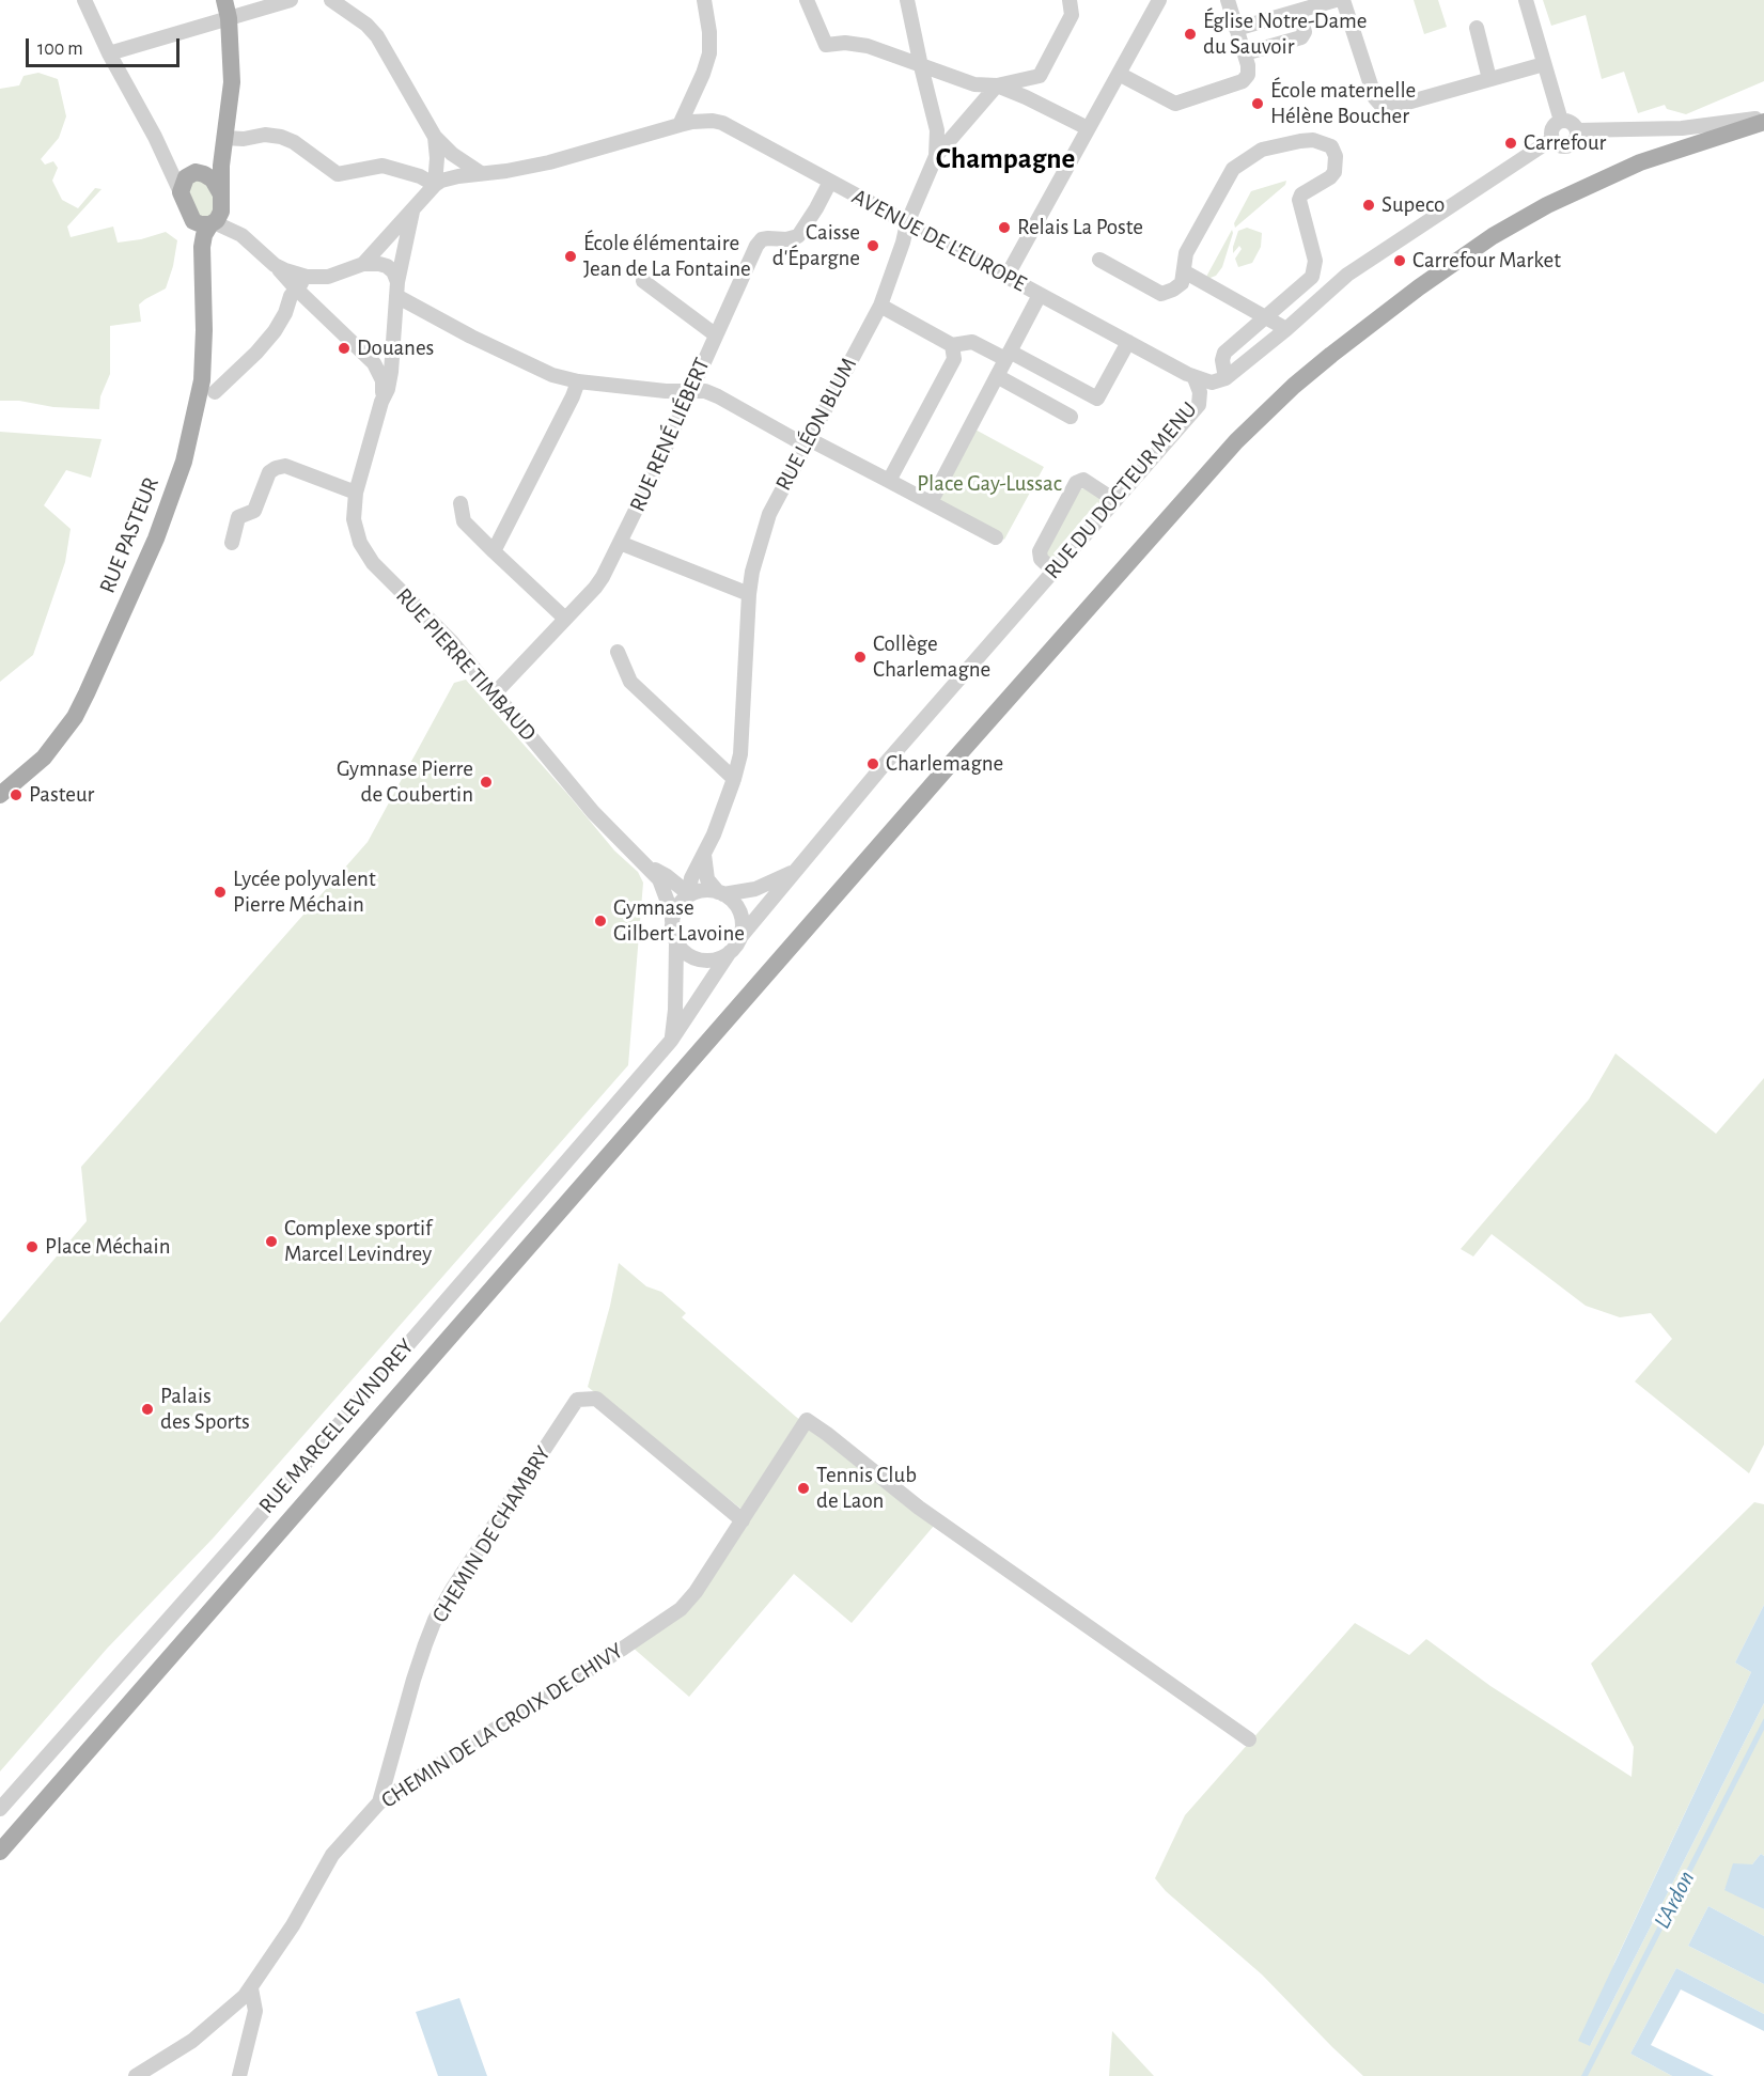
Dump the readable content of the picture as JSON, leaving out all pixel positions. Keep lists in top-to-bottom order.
{
  "streets": {
    "main road": ["RUE PASTEUR"],
    "street": [
      "AVENUE DE L'EUROPE",
      "RUE LÉON BLUM",
      "RUE RENÉ LIÉBERT",
      "RUE DU DOCTEUR MENU",
      "RUE PIERRE TIMBAUD",
      "RUE MARCEL LEVINDREY",
      "CHEMIN DE CHAMBRY",
      "CHEMIN DE LA CROIX DE CHIVY"
    ]
  },
  "crossings": [
    ["AVENUE DE L'EUROPE", "RUE LÉON BLUM"],
    ["AVENUE DE L'EUROPE", "RUE RENÉ LIÉBERT"],
    ["AVENUE DE L'EUROPE", "RUE DU DOCTEUR MENU"],
    ["RUE LÉON BLUM", "RUE DU DOCTEUR MENU"],
    ["RUE LÉON BLUM", "RUE PIERRE TIMBAUD"],
    ["RUE LÉON BLUM", "RUE MARCEL LEVINDREY"],
    ["RUE RENÉ LIÉBERT", "RUE PIERRE TIMBAUD"],
    ["RUE DU DOCTEUR MENU", "RUE PIERRE TIMBAUD"],
    ["RUE DU DOCTEUR MENU", "RUE MARCEL LEVINDREY"],
    ["RUE PIERRE TIMBAUD", "RUE MARCEL LEVINDREY"],
    ["CHEMIN DE CHAMBRY", "CHEMIN DE LA CROIX DE CHIVY"]
  ],
  "districts": ["Champagne"],
  "water": ["L'Ardon"],
  "parks": ["Place Gay-Lussac"],
  "places": [
    "Église Notre-Dame du Sauvoir",
    "École maternelle Hélène Boucher",
    "Carrefour",
    "Supeco",
    "Relais La Poste",
    "Caisse d'Épargne",
    "École élémentaire Jean de La Fontaine",
    "Carrefour Market",
    "Douanes",
    "Collège Charlemagne",
    "Charlemagne",
    "Gymnase Pierre de Coubertin",
    "Pasteur",
    "Lycée polyvalent Pierre Méchain",
    "Gymnase Gilbert Lavoine",
    "Complexe sportif Marcel Levindrey",
    "Place Méchain",
    "Palais des Sports",
    "Tennis Club de Laon"
  ],
  "scale_bar": "100 m"
}
